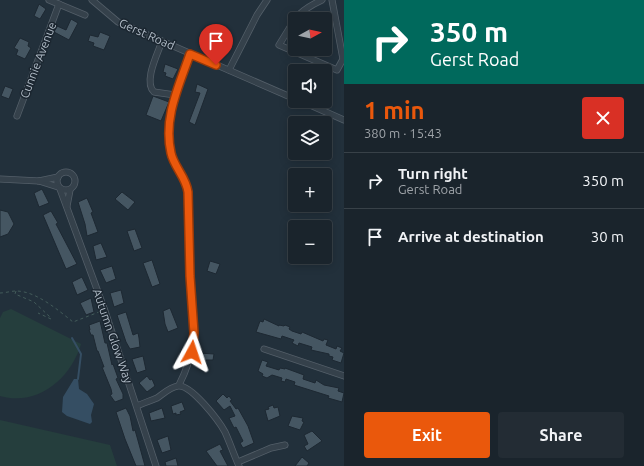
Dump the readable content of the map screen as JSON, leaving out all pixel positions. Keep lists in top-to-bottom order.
{
  "streets": {
    "street": ["Gerst Road", "Cunnie Avenue", "Autumn Glow Way"]
  },
  "north": "right",
  "page": {
    "turn": ["350 m", "Gerst Road"],
    "map_buttons": ["+", "−"],
    "heading": ["1 min", "380 m · 15:43"],
    "list": [
      {
        "name": "Turn right",
        "note": "Gerst Road",
        "value": "350 m"
      },
      {
        "name": "Arrive at destination",
        "value": "30 m"
      }
    ],
    "buttons": ["Exit", "Share"]
  }
}
